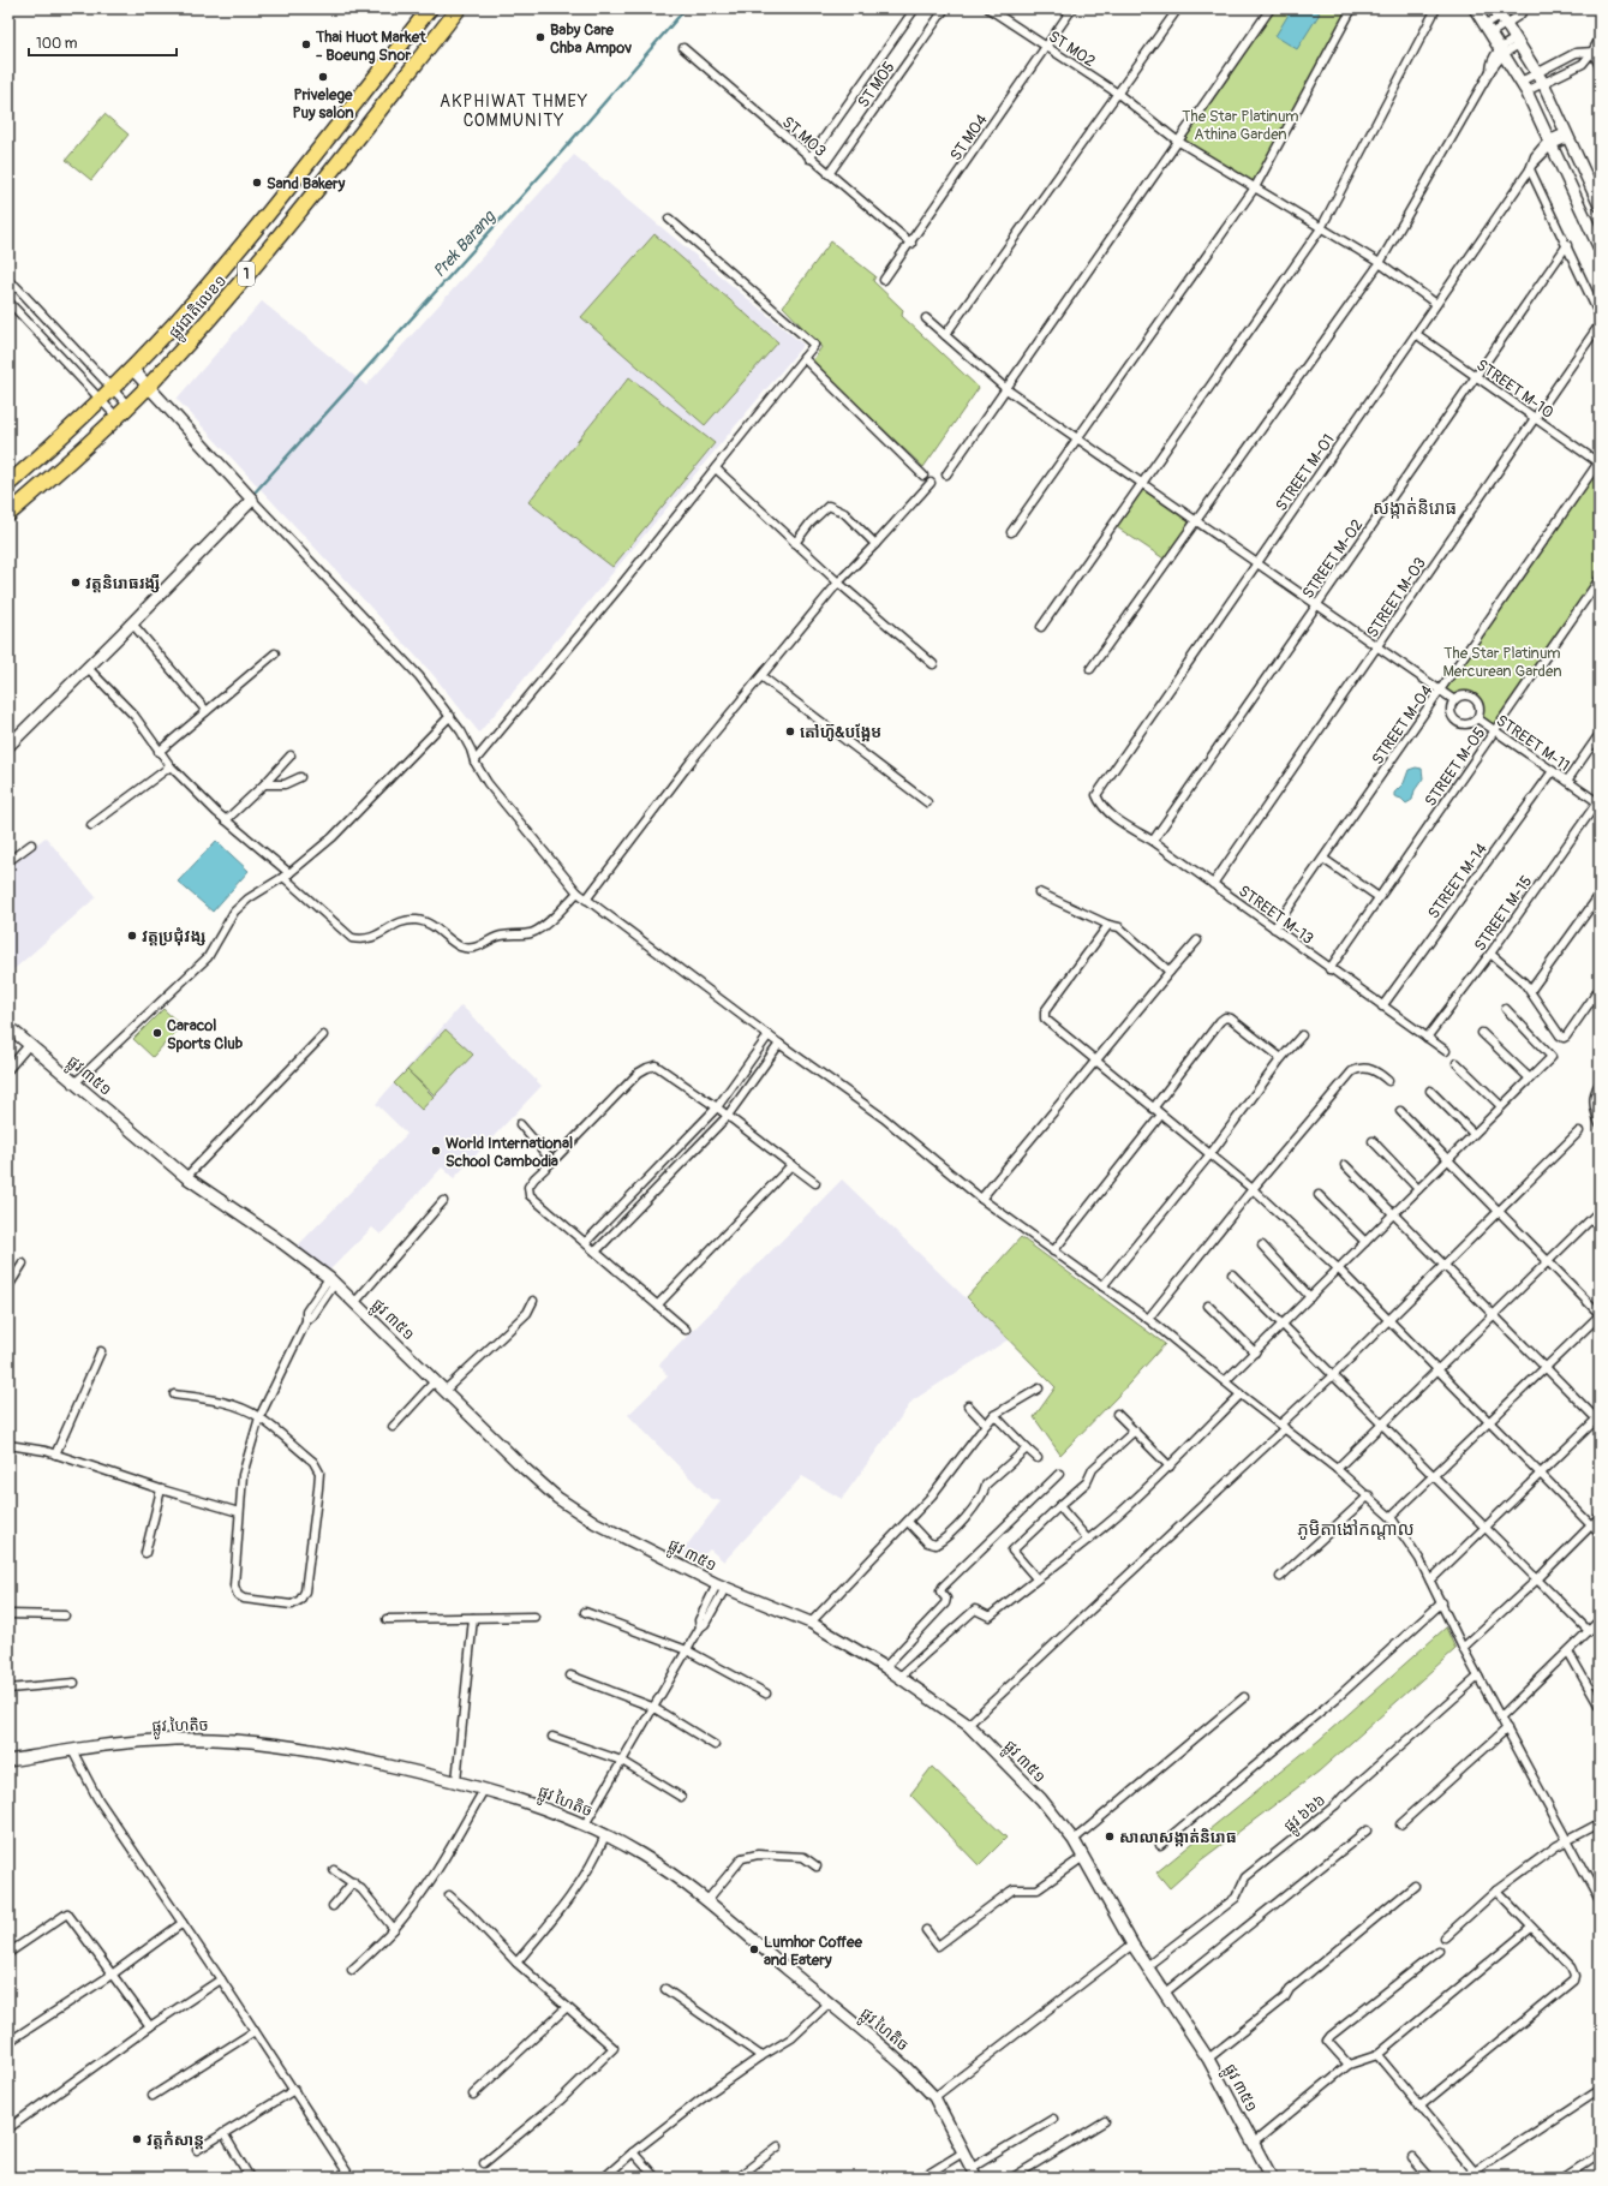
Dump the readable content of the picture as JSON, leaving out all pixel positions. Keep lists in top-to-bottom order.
{
  "streets": {
    "highway": ["1", "ផ្លូវជាតិលេខ១"],
    "street": [
      "ST M02",
      "ST M05",
      "ST M03",
      "ST M04",
      "STREET M-10",
      "STREET M-01",
      "STREET M-02",
      "STREET M-03",
      "STREET M-04",
      "STREET M-11",
      "STREET M-05",
      "STREET M-14",
      "STREET M-15",
      "STREET M-13",
      "ផ្លូវ ៣៥១",
      "ផ្លូវ ហៃតិច",
      "ផ្លូវ ៦៦៦"
    ]
  },
  "crossings": [
    ["ST M02", "ST M04"],
    ["ST M02", "STREET M-01"],
    ["ST M05", "ST M03"],
    ["ST M03", "ST M04"],
    ["STREET M-10", "STREET M-01"],
    ["STREET M-10", "STREET M-02"],
    ["STREET M-10", "STREET M-03"],
    ["STREET M-10", "STREET M-04"],
    ["STREET M-01", "STREET M-13"],
    ["STREET M-02", "STREET M-13"],
    ["STREET M-03", "STREET M-13"],
    ["STREET M-04", "STREET M-13"],
    ["STREET M-11", "STREET M-05"],
    ["STREET M-11", "STREET M-14"],
    ["STREET M-11", "STREET M-15"],
    ["STREET M-05", "STREET M-13"],
    ["STREET M-14", "STREET M-13"],
    ["STREET M-15", "STREET M-13"],
    ["ផ្លូវ ៣៥១", "ផ្លូវ ៦៦៦"]
  ],
  "districts": ["AKPHIWAT THMEY COMMUNITY", "សង្កាត់និរោធ", "ភូមិតាងៅកណ្តាល"],
  "water": ["Prek Barang"],
  "parks": ["The Star Platinum Athina Garden", "The Star Platinum Mercurean Garden"],
  "places": [
    "Baby Care Chba Ampov",
    "Thai Huot Market - Boeung Snor",
    "Privelege Puy salon",
    "Sand Bakery",
    "វត្តនិរោធរង្សី",
    "តៅហ៊ូ&បង្អែម",
    "វត្តប្រជុំវង្ស",
    "Caracol Sports Club",
    "World International School Cambodia",
    "សាលាសង្កាត់និរោធ",
    "Lumhor Coffee and Eatery",
    "វត្តកំសាន្ត"
  ],
  "scale_bar": "100 m"
}
